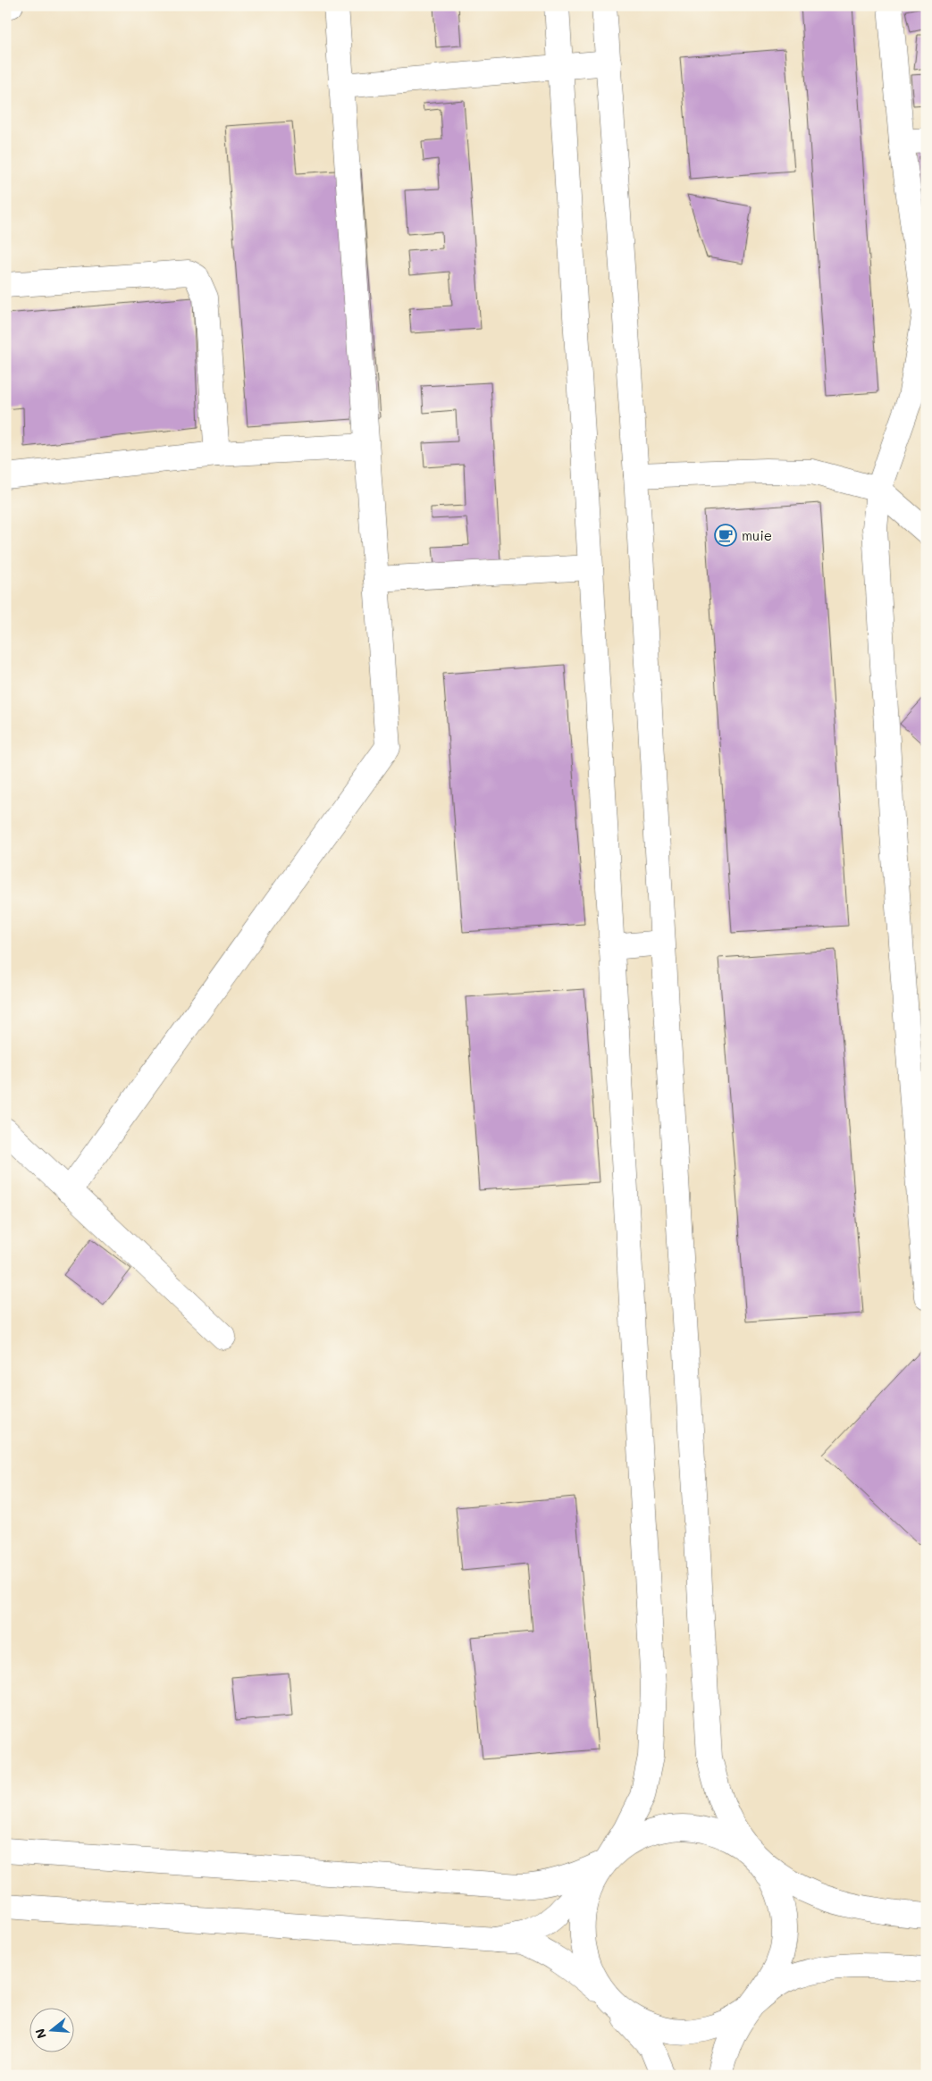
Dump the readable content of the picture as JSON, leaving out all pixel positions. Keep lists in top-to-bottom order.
{
  "places": {
    "cafe": ["muie"]
  },
  "north": "left"
}
